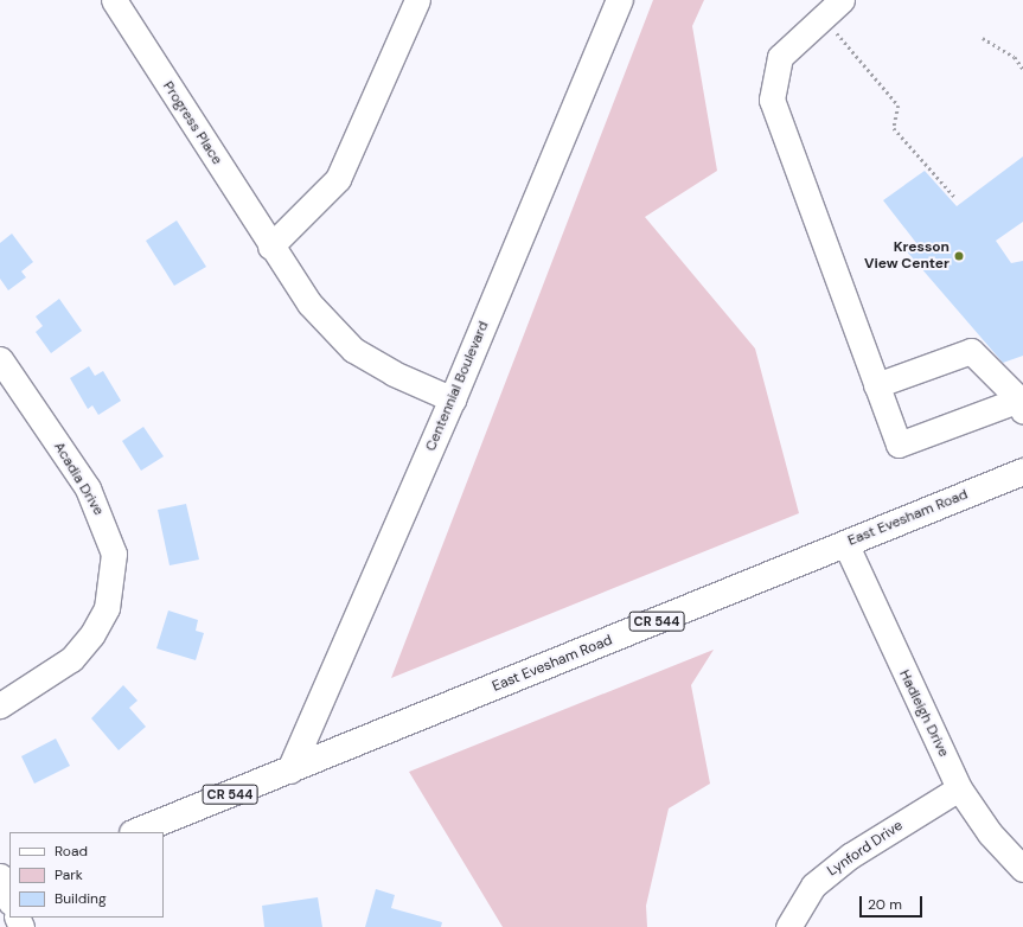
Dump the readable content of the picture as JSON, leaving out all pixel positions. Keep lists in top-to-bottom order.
{
  "streets": {
    "main road": ["Centennial Boulevard", "East Evesham Road", "CR 544"],
    "street": [
      "Progress Place",
      "Acadia Drive",
      "Hadleigh Drive",
      "Lynford Drive"
    ]
  },
  "crossings": [
    ["Progress Place", "Centennial Boulevard"],
    ["Centennial Boulevard", "East Evesham Road"],
    ["East Evesham Road", "Hadleigh Drive"],
    ["Hadleigh Drive", "Lynford Drive"]
  ],
  "places": ["Kresson View Center"],
  "legend": ["Road", "Park", "Building"],
  "scale_bar": "20 m"
}
